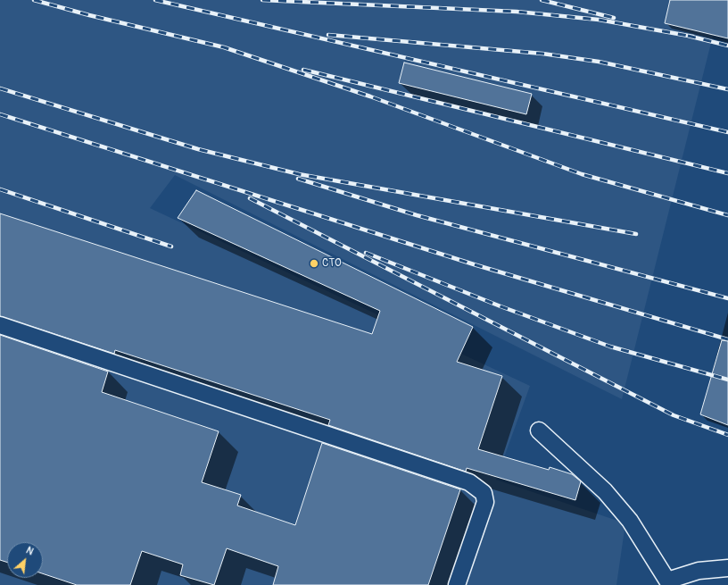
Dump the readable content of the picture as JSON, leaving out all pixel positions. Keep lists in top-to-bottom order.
{
  "places": ["CTO"],
  "north": "top right"
}
